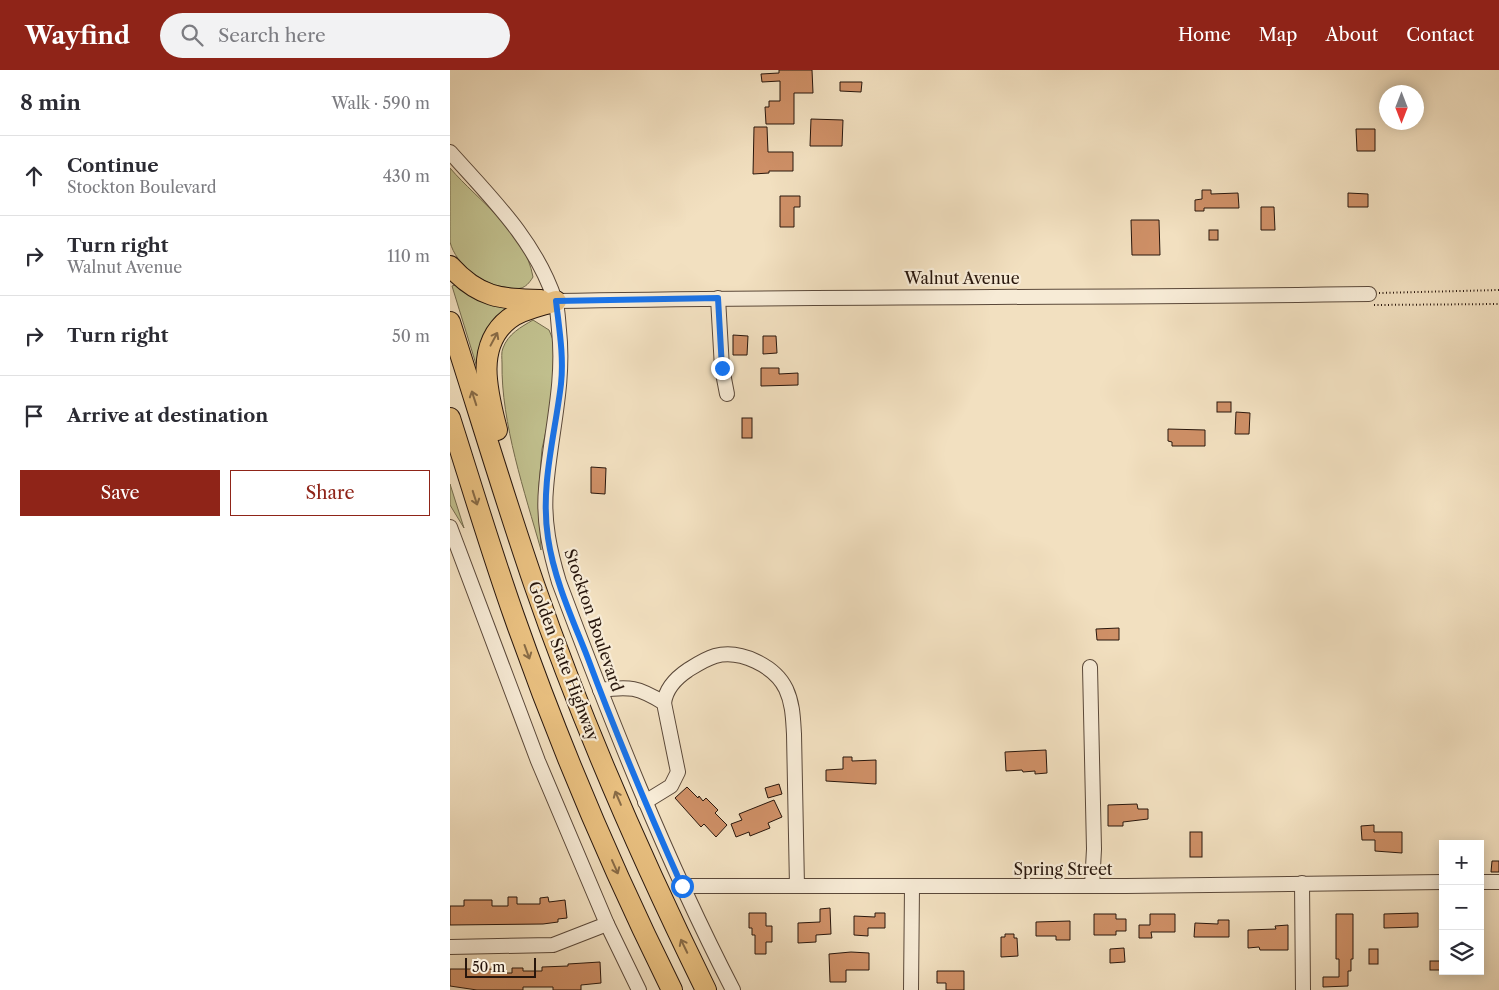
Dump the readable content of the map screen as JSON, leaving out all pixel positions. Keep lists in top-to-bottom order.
{
  "streets": {
    "highway": ["Golden State Highway"],
    "street": ["Walnut Avenue", "Stockton Boulevard", "Spring Street"]
  },
  "crossings": [
    ["Walnut Avenue", "Stockton Boulevard"],
    ["Stockton Boulevard", "Spring Street"]
  ],
  "scale_bar": "50 m",
  "north": "bottom",
  "page": {
    "header": "Wayfind",
    "search": "Search here",
    "nav": [
      "Home",
      "Map",
      "About",
      "Contact"
    ],
    "heading": ["8 min", "Walk · 590 m"],
    "list": [
      ["Continue", "Stockton Boulevard", "430 m"],
      ["Turn right", "Walnut Avenue", "110 m"],
      ["Turn right", "50 m"],
      "Arrive at destination"
    ],
    "buttons": ["Save", "Share"],
    "map_buttons": ["+", "−"],
    "scale": "50 m"
  }
}
